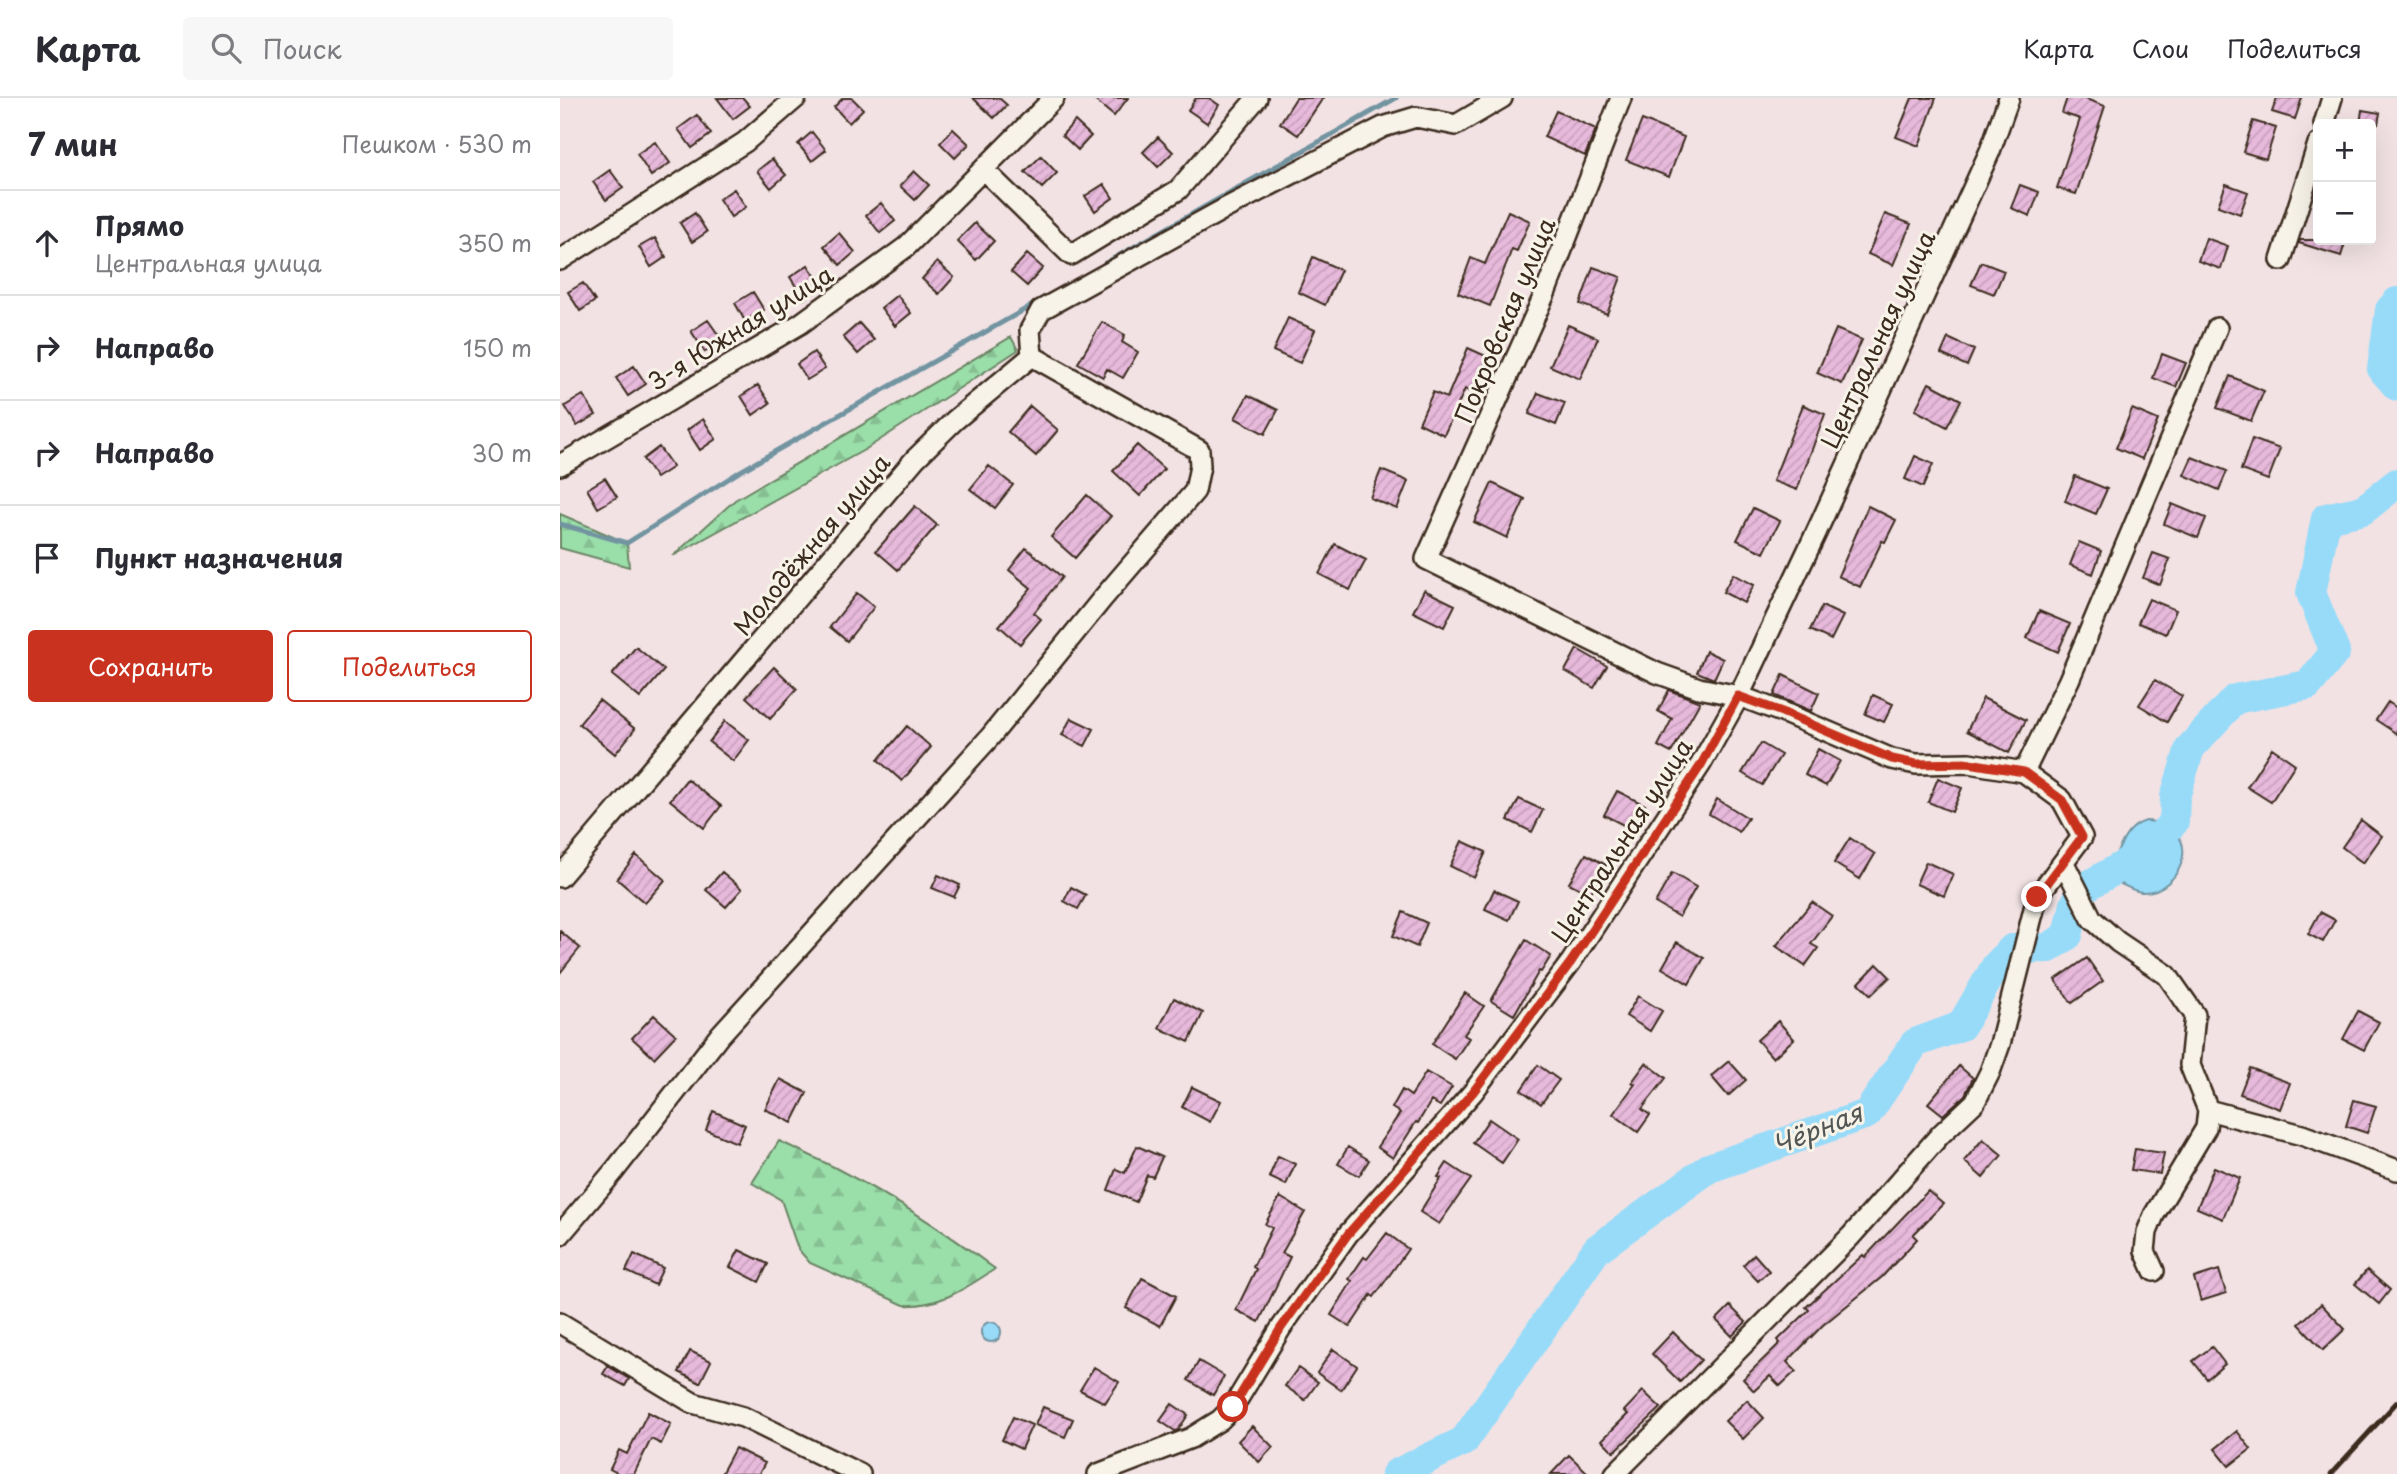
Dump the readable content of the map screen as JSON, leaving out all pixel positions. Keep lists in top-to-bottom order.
{
  "streets": {
    "street": [
      "Покровская улица",
      "3-я Южная улица",
      "Центральная улица",
      "Молодёжная улица"
    ]
  },
  "crossings": [
    ["Покровская улица", "Центральная улица"]
  ],
  "water": ["Чёрная"],
  "page": {
    "header": "Карта",
    "search": "Поиск",
    "nav": ["Карта", "Слои", "Поделиться"],
    "heading": ["7 мин", "Пешком · 530 m"],
    "map_buttons": ["+", "−"],
    "list": [
      ["Прямо", "Центральная улица", "350 m"],
      ["Направо", "150 m"],
      ["Направо", "30 m"],
      "Пункт назначения"
    ],
    "buttons": ["Сохранить", "Поделиться"]
  }
}
